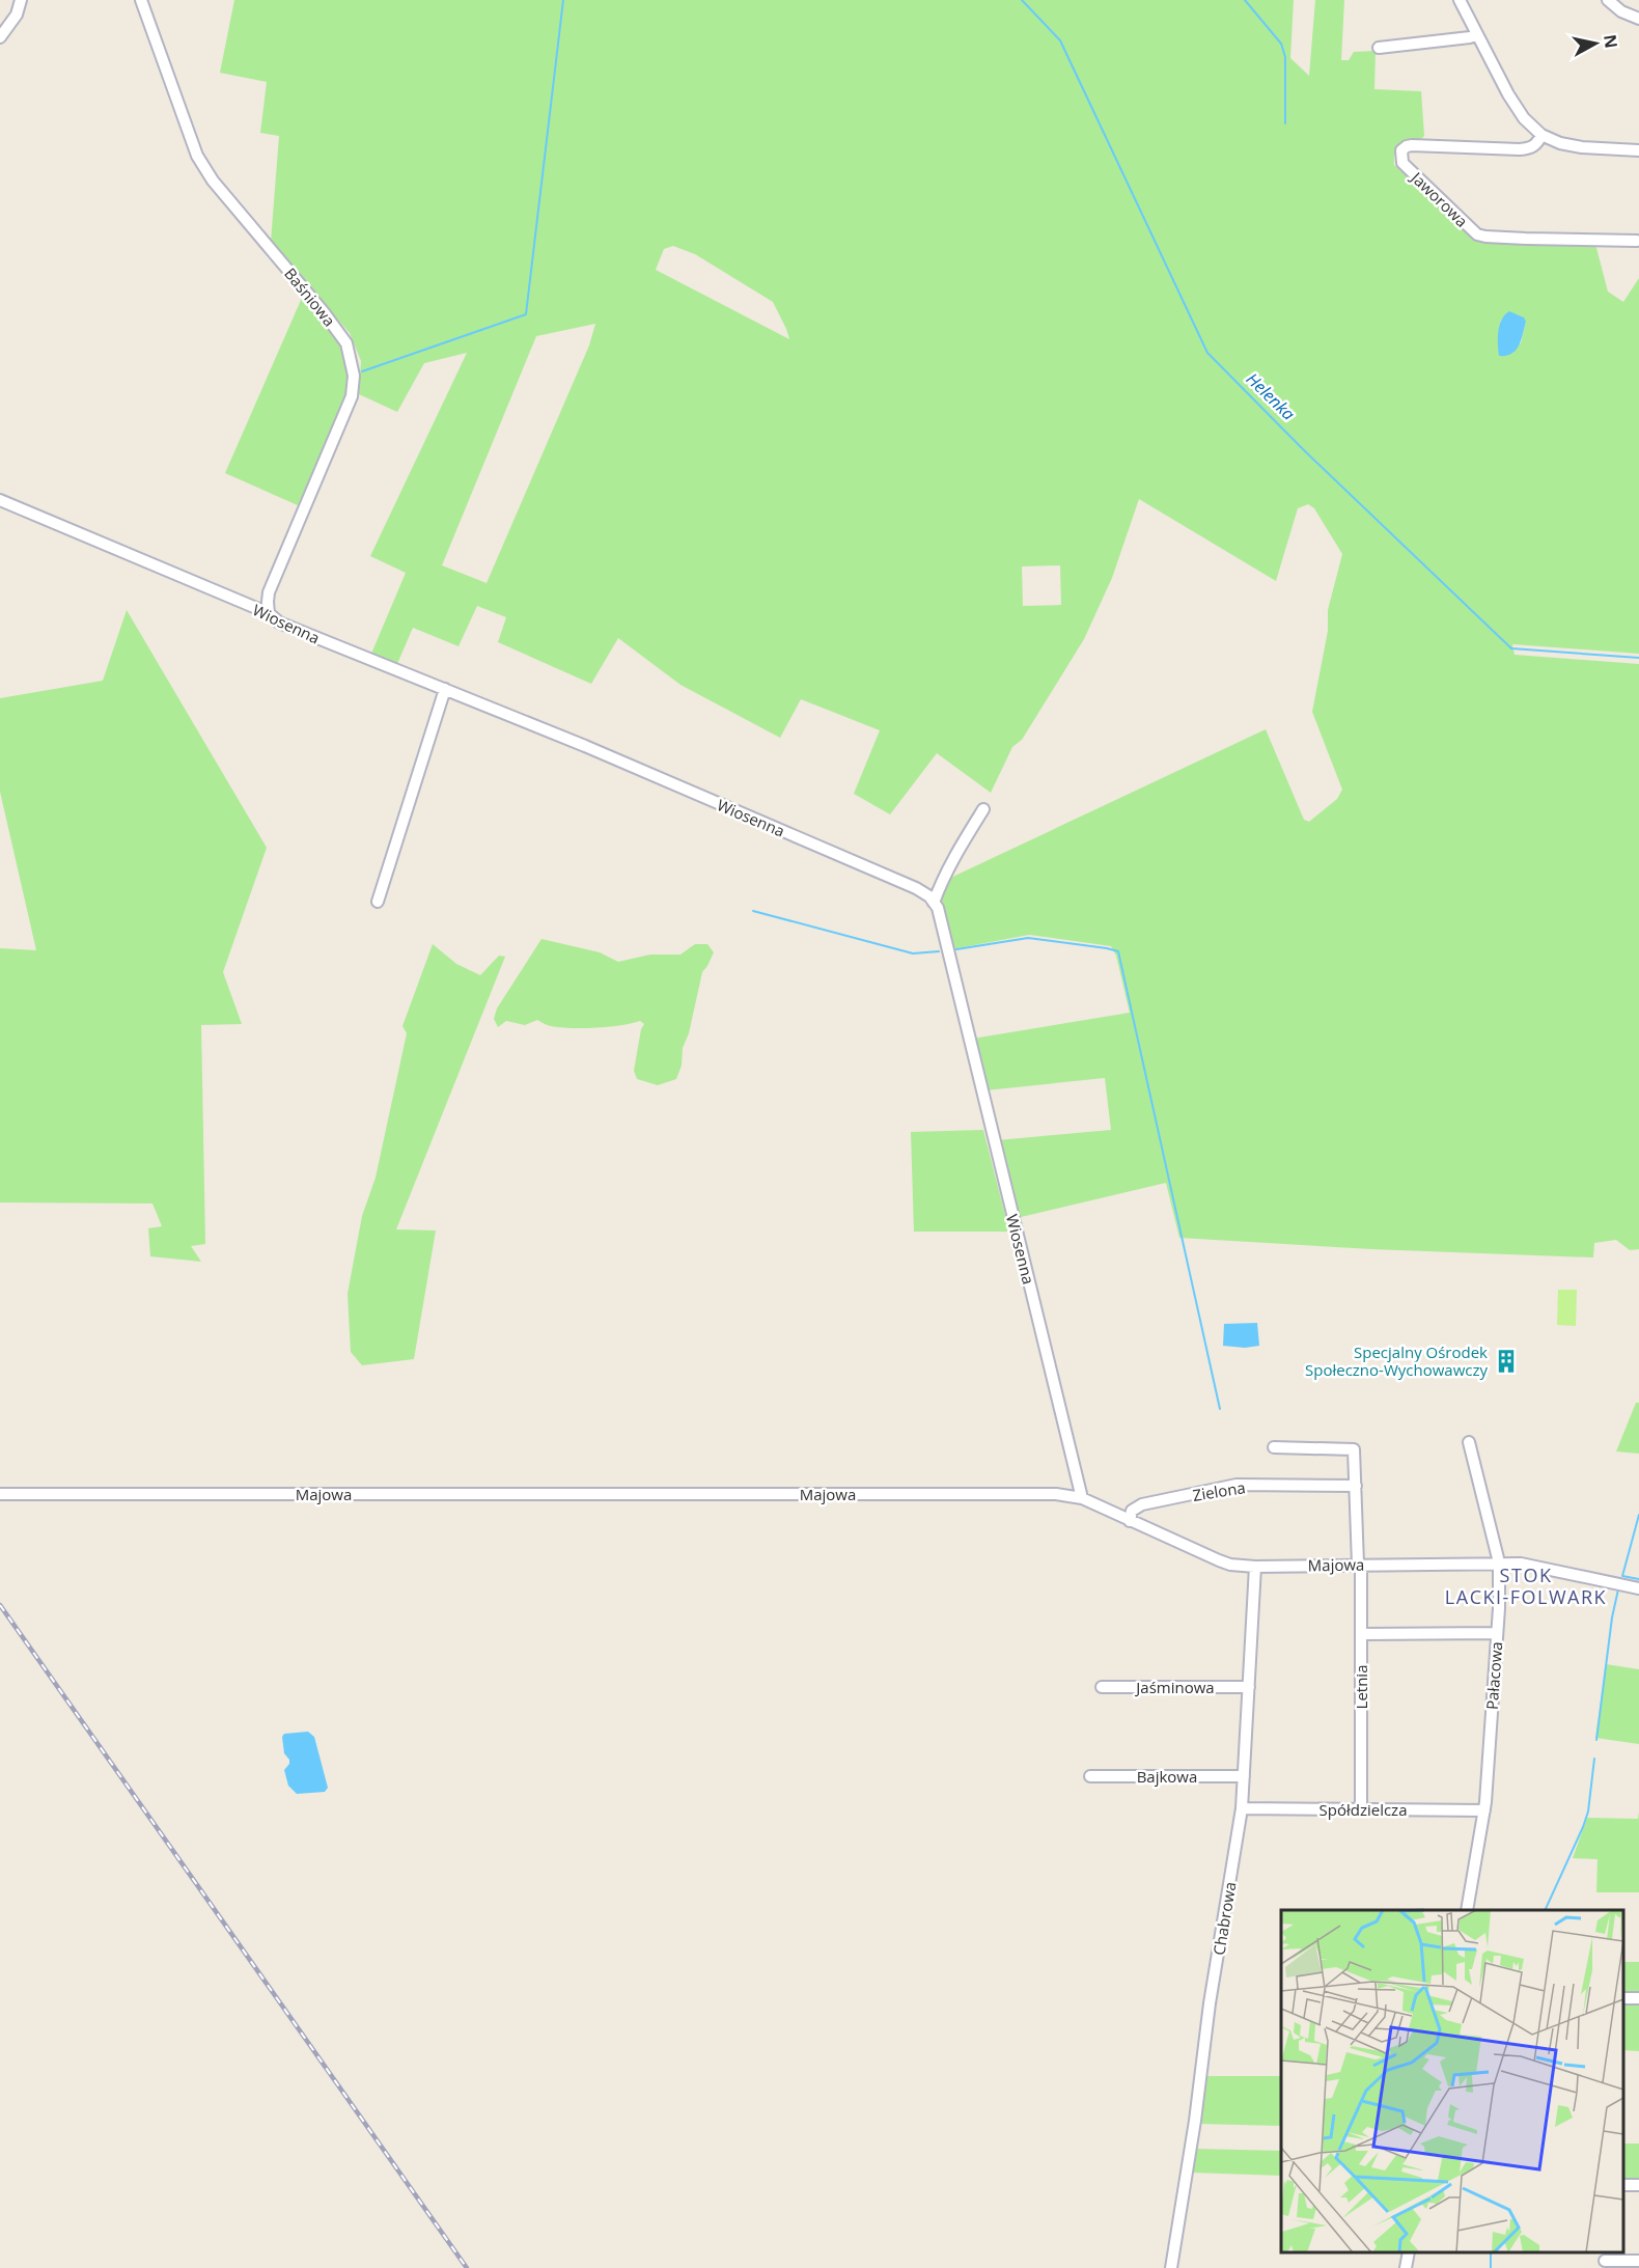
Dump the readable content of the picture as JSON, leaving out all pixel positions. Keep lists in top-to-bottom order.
{
  "streets": {
    "street": [
      "Jaworowa",
      "Baśniowa",
      "Wiosenna",
      "Zielona",
      "Majowa",
      "Pałacowa",
      "Jaśminowa",
      "Letnia",
      "Bajkowa",
      "Spółdzielcza",
      "Chabrowa"
    ]
  },
  "crossings": [
    ["Baśniowa", "Wiosenna"],
    ["Wiosenna", "Majowa"],
    ["Zielona", "Majowa"],
    ["Zielona", "Letnia"],
    ["Majowa", "Pałacowa"],
    ["Majowa", "Letnia"],
    ["Majowa", "Chabrowa"],
    ["Pałacowa", "Spółdzielcza"],
    ["Jaśminowa", "Chabrowa"],
    ["Letnia", "Spółdzielcza"],
    ["Bajkowa", "Chabrowa"],
    ["Spółdzielcza", "Chabrowa"]
  ],
  "districts": ["STOK LACKI-FOLWARK"],
  "water": ["Helenka"],
  "places": {
    "building": ["Specjalny Ośrodek Społeczno-Wychowawczy"]
  },
  "north": "right"
}
